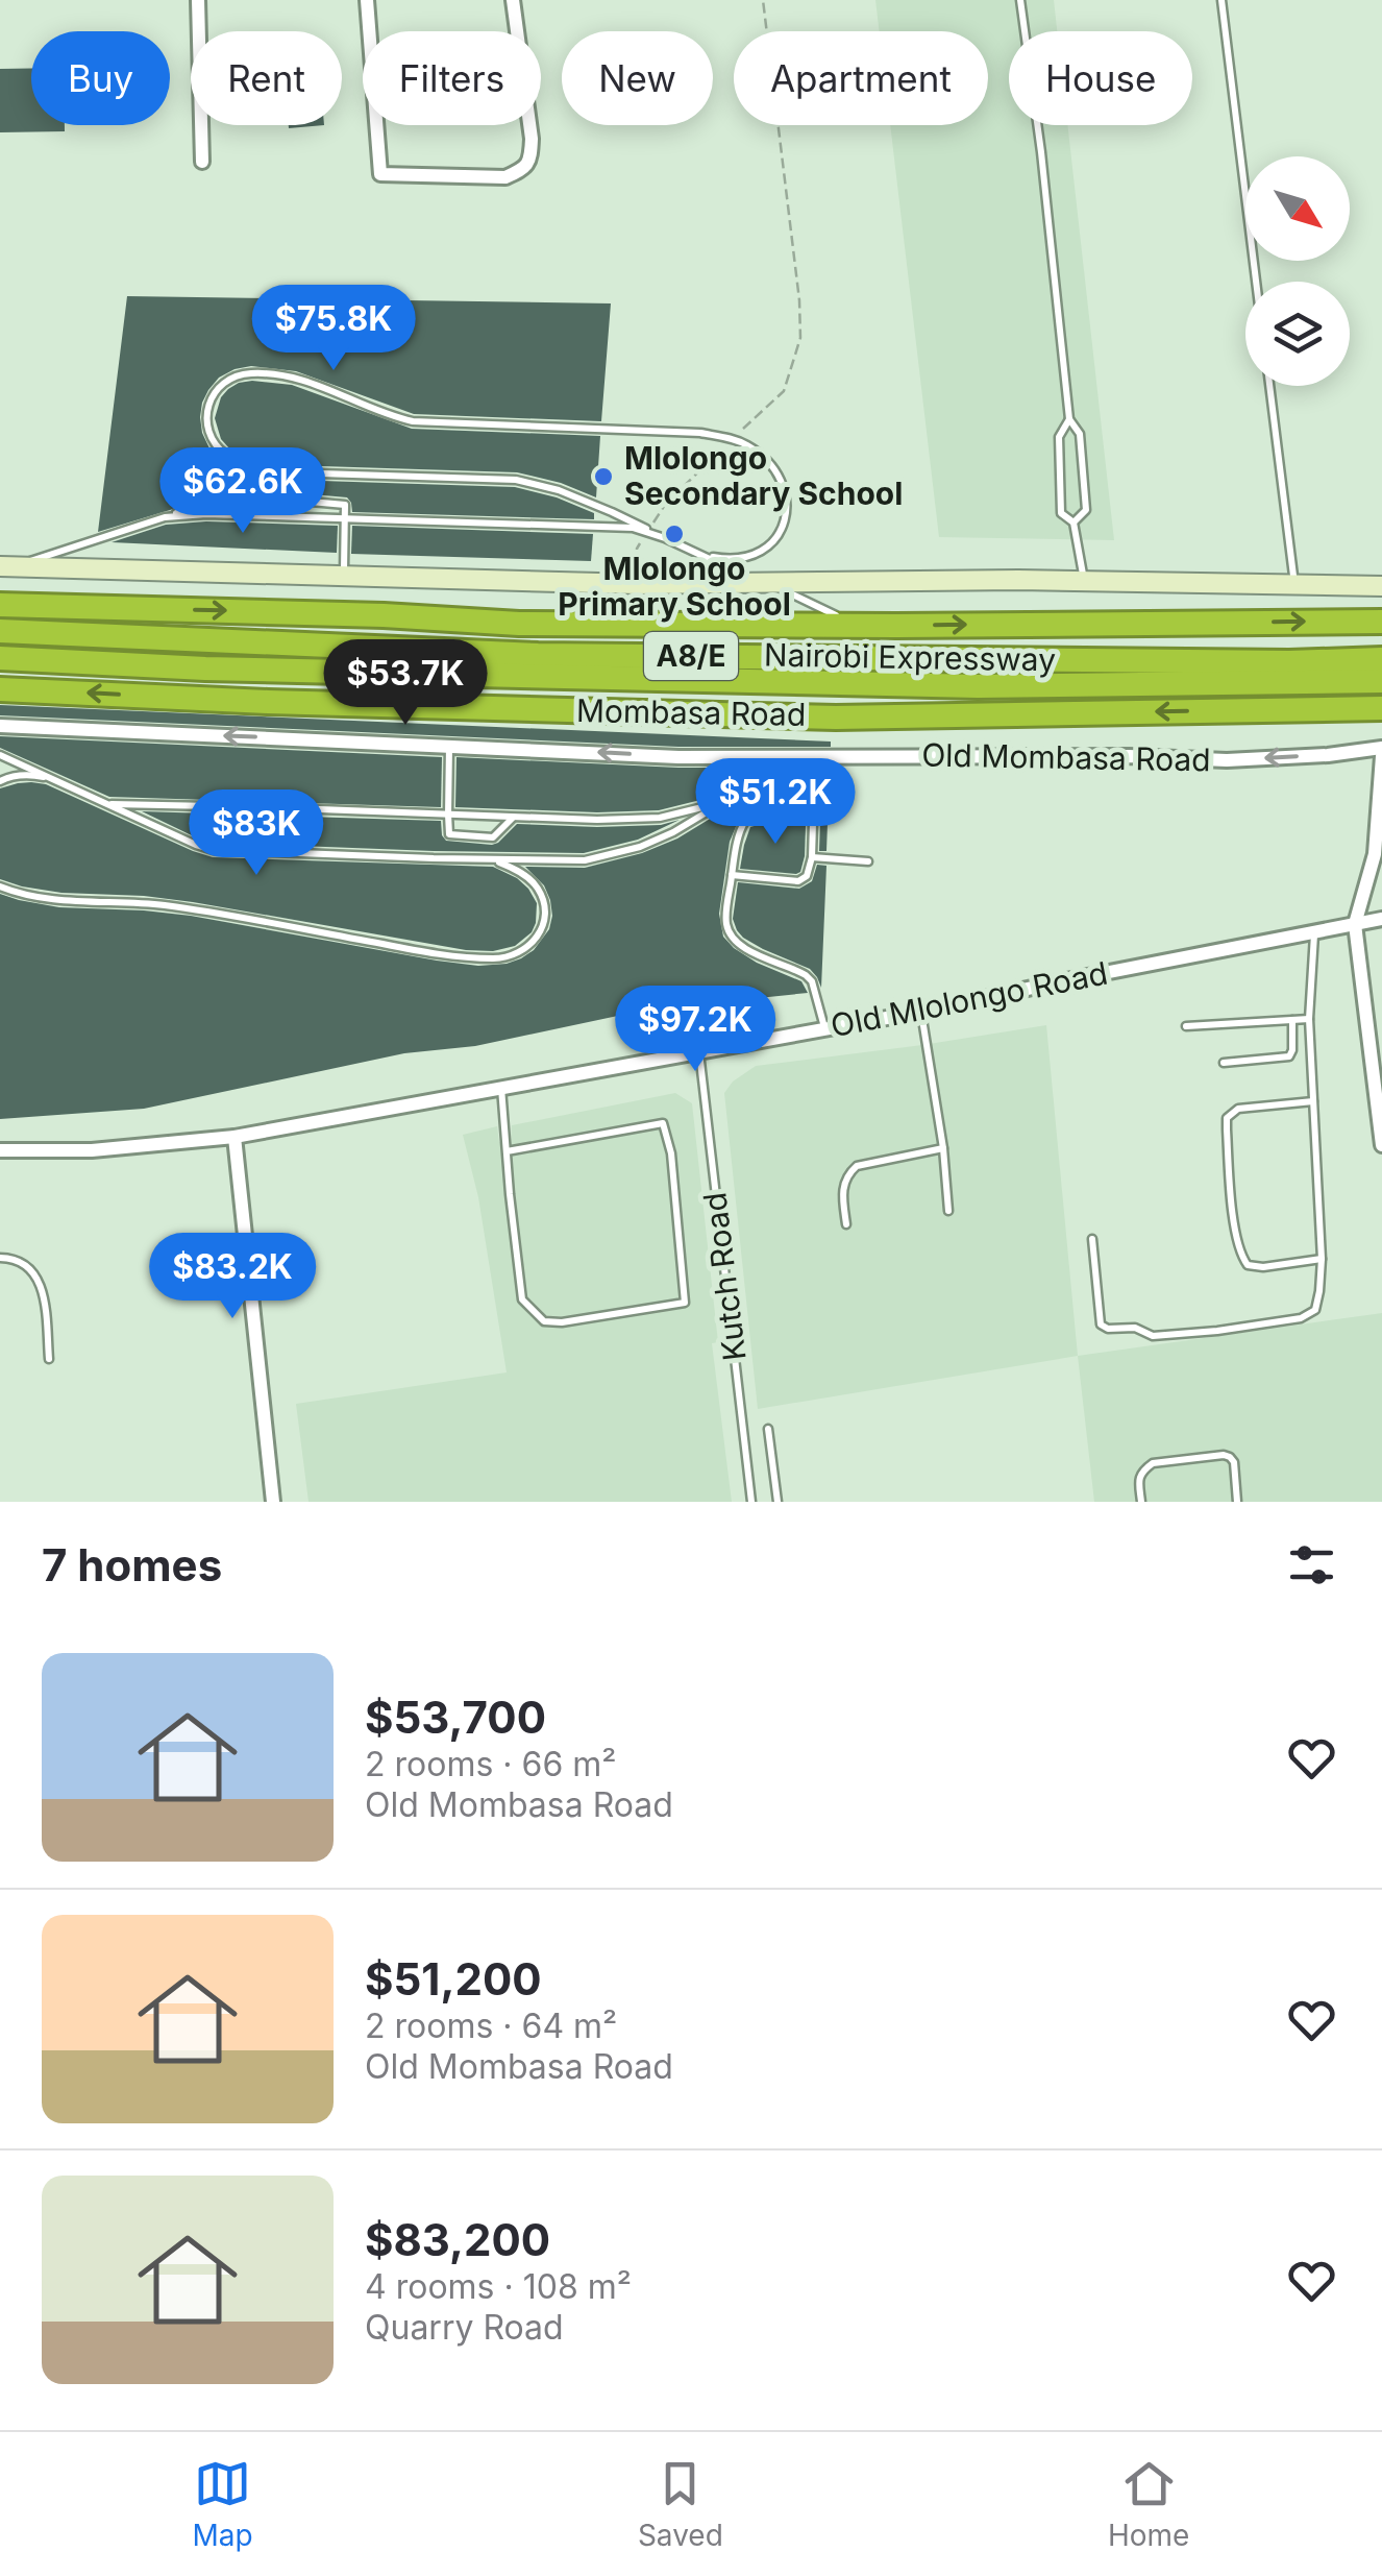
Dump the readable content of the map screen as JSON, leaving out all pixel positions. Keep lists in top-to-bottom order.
{
  "streets": {
    "highway": ["A8/E", "Nairobi Expressway", "Mombasa Road"],
    "street": ["Old Mombasa Road", "Old Mlolongo Road"],
    "lane": ["Kutch Road"]
  },
  "crossings": [
    ["Old Mlolongo Road", "Kutch Road"]
  ],
  "one_way": ["Old Mombasa Road"],
  "places": ["Mlolongo Secondary School", "Mlolongo Primary School"],
  "north": "bottom right",
  "page": {
    "chip": [
      "Buy",
      "Rent",
      "Filters",
      "New",
      "Apartment",
      "House"
    ],
    "price": [
      "$75.8K",
      "$62.6K",
      "$53.7K",
      "$51.2K",
      "$83K",
      "$97.2K",
      "$83.2K"
    ],
    "heading": "7 homes",
    "list": [
      {
        "name": "$53,700",
        "note": "2 rooms · 66 m² · Old Mombasa Road"
      },
      {
        "name": "$51,200",
        "note": "2 rooms · 64 m² · Old Mombasa Road"
      },
      {
        "name": "$83,200",
        "note": "4 rooms · 108 m² · Quarry Road"
      }
    ],
    "tabs": ["Map", "Saved", "Home"]
  }
}
